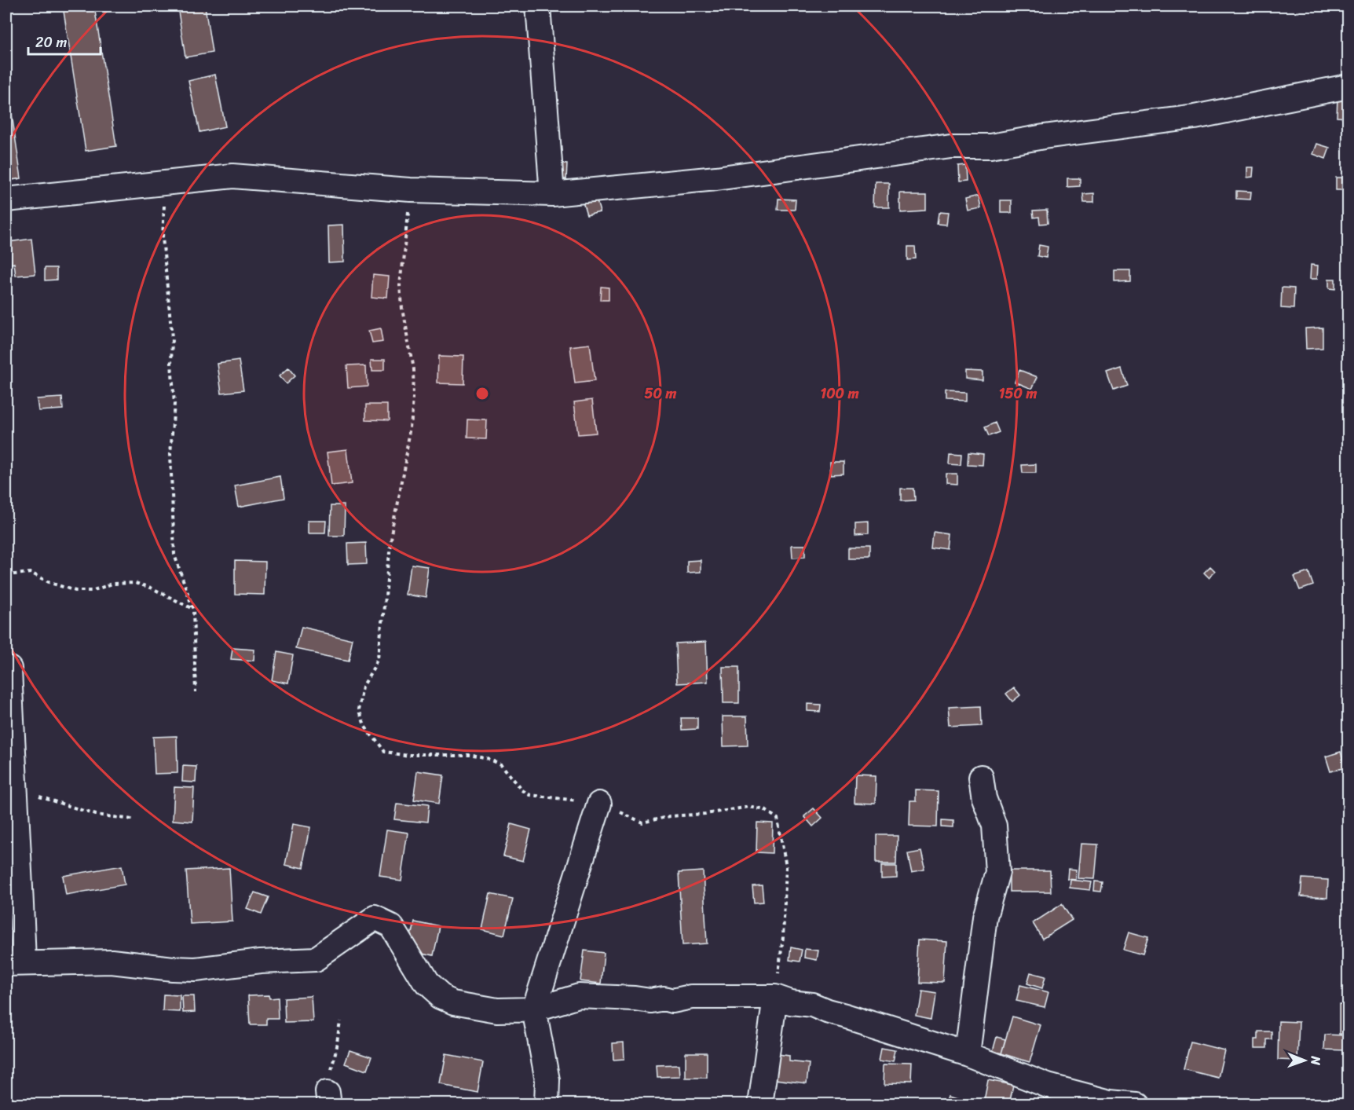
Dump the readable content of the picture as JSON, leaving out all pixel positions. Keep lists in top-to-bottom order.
{
  "scale_bar": "20 m",
  "north": "right",
  "rings": ["50 m", "100 m", "150 m"]
}
